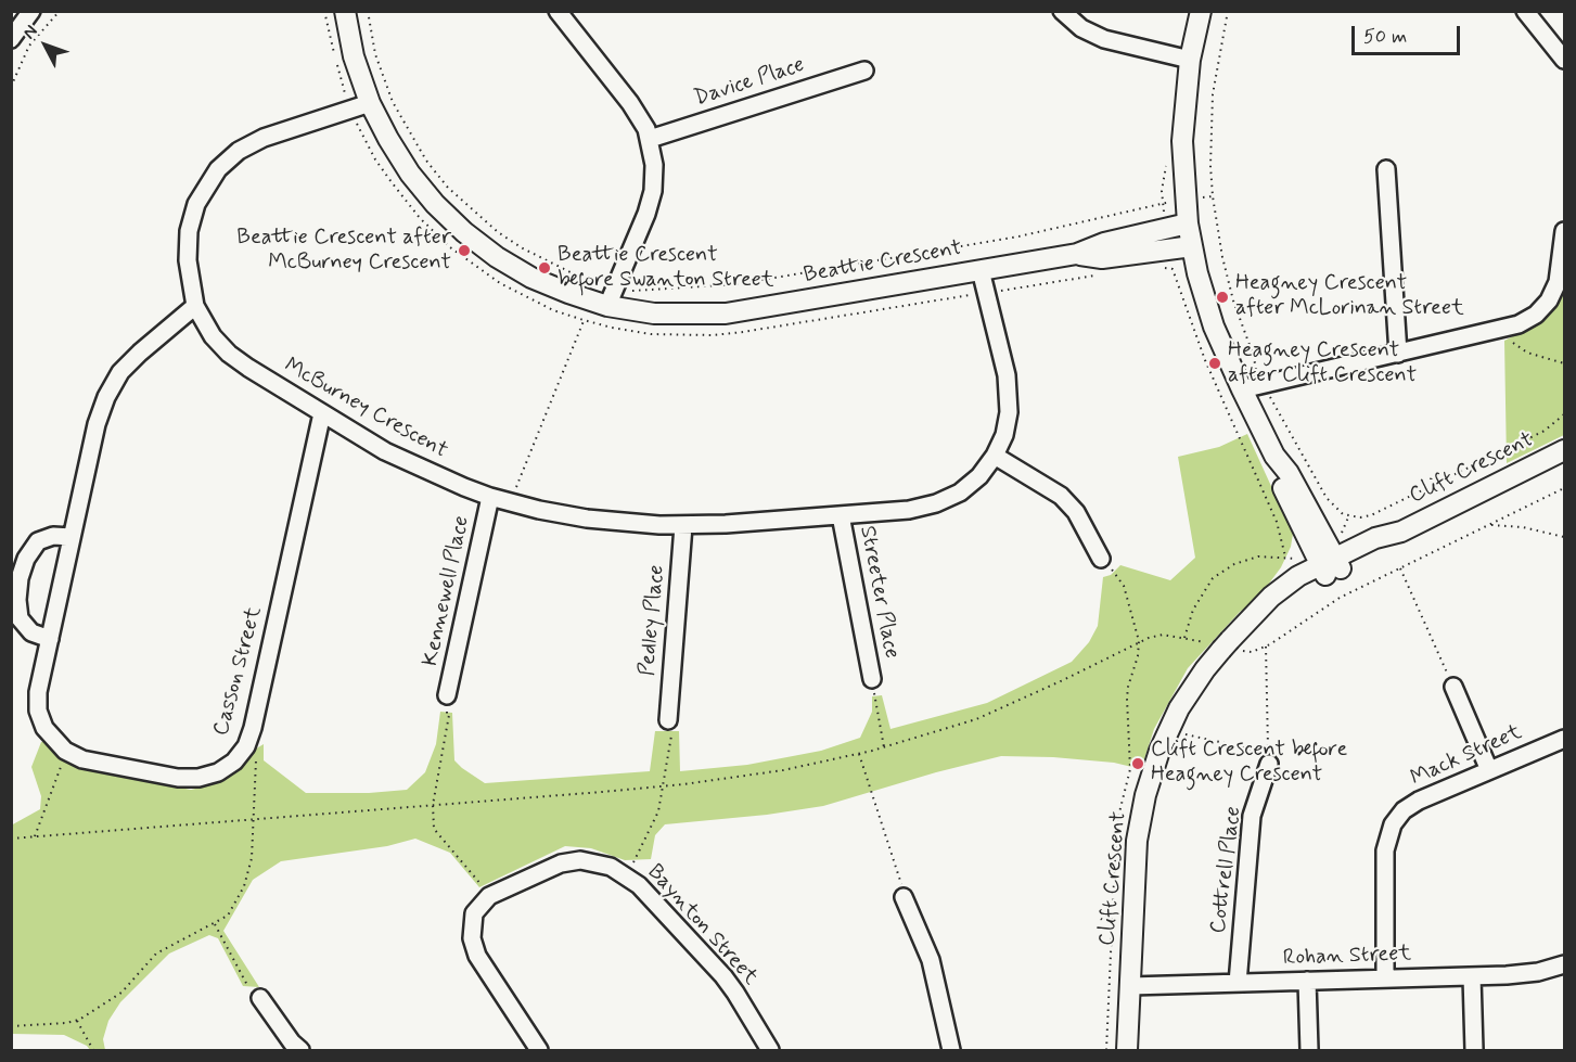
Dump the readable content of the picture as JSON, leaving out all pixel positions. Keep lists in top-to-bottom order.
{
  "streets": {
    "street": [
      "Davice Place",
      "Beattie Crescent",
      "McBurney Crescent",
      "Clift Crescent",
      "Kennewell Place",
      "Streeter Place",
      "Pedley Place",
      "Casson Street",
      "Mack Street",
      "Cottrell Place",
      "Baynton Street",
      "Rohan Street"
    ]
  },
  "crossings": [
    ["Beattie Crescent", "McBurney Crescent"],
    ["McBurney Crescent", "Kennewell Place"],
    ["McBurney Crescent", "Streeter Place"],
    ["McBurney Crescent", "Pedley Place"],
    ["McBurney Crescent", "Casson Street"],
    ["Clift Crescent", "Rohan Street"],
    ["Mack Street", "Rohan Street"],
    ["Cottrell Place", "Rohan Street"]
  ],
  "places": [
    "Beattie Crescent after McBurney Crescent",
    "Beattie Crescent before Swanton Street",
    "Heagney Crescent after McLorinan Street",
    "Heagney Crescent after Clift Crescent",
    "Clift Crescent before Heagney Crescent"
  ],
  "scale_bar": "50 m",
  "north": "top left"
}
